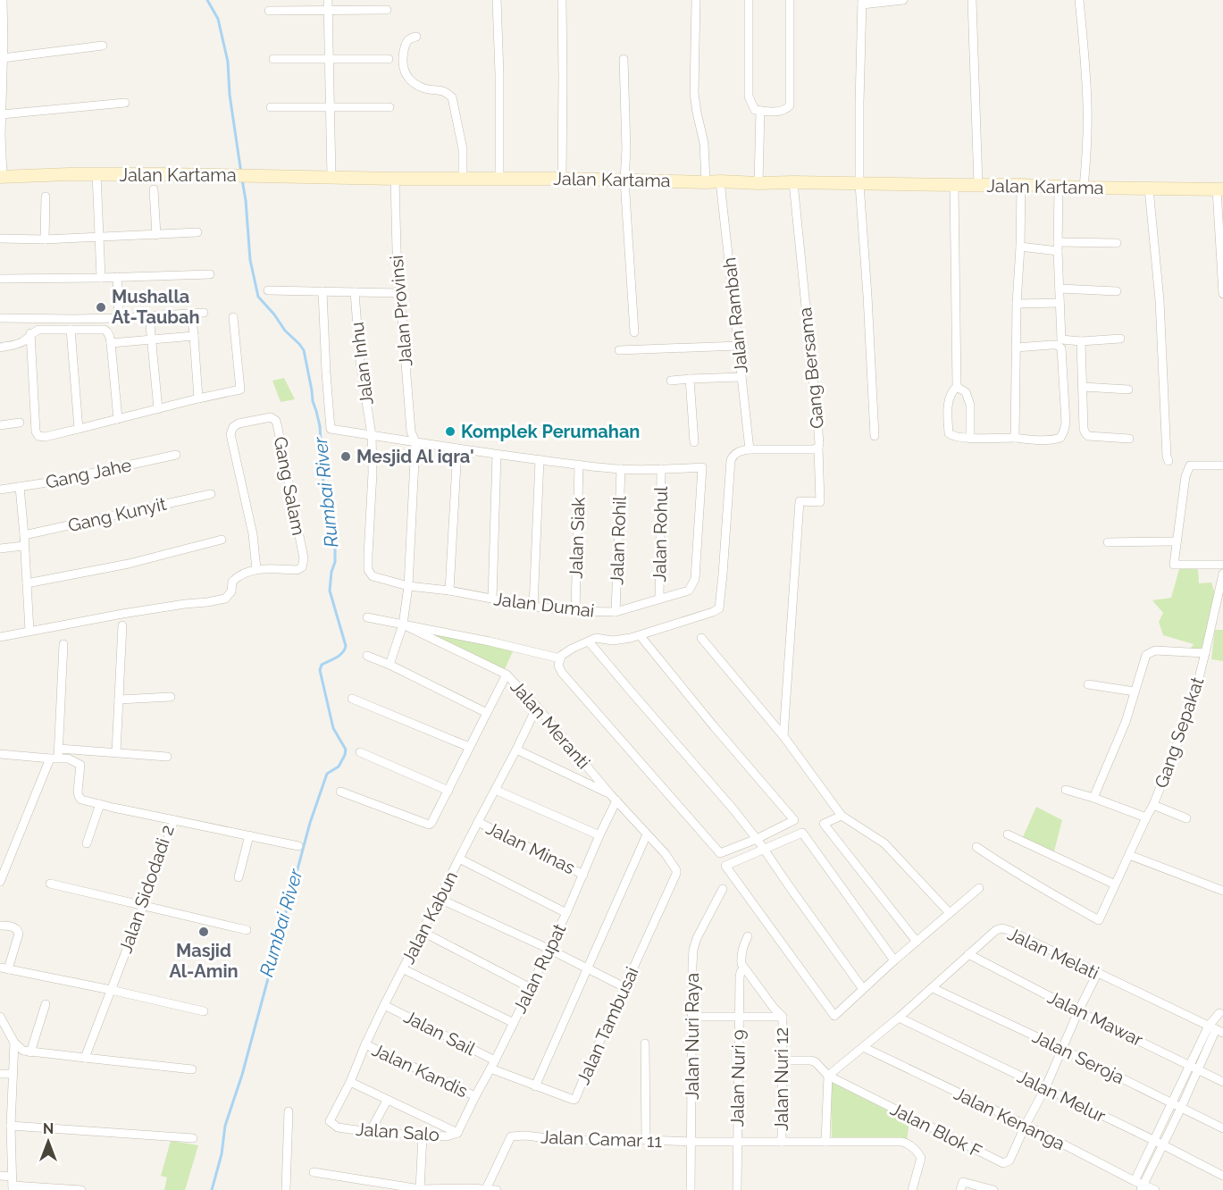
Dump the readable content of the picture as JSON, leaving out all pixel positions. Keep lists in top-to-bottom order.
{
  "streets": {
    "main road": ["Jalan Kartama"],
    "street": [
      "Jalan Provinsi",
      "Jalan Rambah",
      "Jalan Inhu",
      "Gang Bersama",
      "Gang Jahe",
      "Gang Salam",
      "Gang Kunyit",
      "Jalan Rohul",
      "Jalan Siak",
      "Jalan Rohil",
      "Jalan Dumai",
      "Jalan Meranti",
      "Gang Sepakat",
      "Jalan Minas",
      "Jalan Sidodadi 2",
      "Jalan Kabun",
      "Jalan Melati",
      "Jalan Rupat",
      "Jalan Mawar",
      "Jalan Tambusai",
      "Jalan Sail",
      "Jalan Nuri Raya",
      "Jalan Seroja",
      "Jalan Kandis",
      "Jalan Nuri 9",
      "Jalan Nuri 12",
      "Jalan Melur",
      "Jalan Kenanga",
      "Jalan Blok F",
      "Jalan Salo",
      "Jalan Camar 11"
    ]
  },
  "crossings": [
    ["Jalan Kartama", "Jalan Provinsi"],
    ["Jalan Kartama", "Jalan Rambah"],
    ["Jalan Kartama", "Gang Bersama"],
    ["Jalan Provinsi", "Jalan Dumai"],
    ["Jalan Provinsi", "Jalan Meranti"],
    ["Jalan Rambah", "Gang Bersama"],
    ["Jalan Inhu", "Jalan Dumai"],
    ["Jalan Rohul", "Jalan Dumai"],
    ["Jalan Siak", "Jalan Dumai"],
    ["Jalan Rohil", "Jalan Dumai"],
    ["Jalan Meranti", "Jalan Kabun"],
    ["Jalan Meranti", "Jalan Rupat"],
    ["Jalan Meranti", "Jalan Tambusai"],
    ["Jalan Minas", "Jalan Kabun"],
    ["Jalan Minas", "Jalan Rupat"],
    ["Jalan Kabun", "Jalan Sail"],
    ["Jalan Kabun", "Jalan Kandis"],
    ["Jalan Kabun", "Jalan Salo"],
    ["Jalan Melati", "Jalan Mawar"],
    ["Jalan Melati", "Jalan Seroja"],
    ["Jalan Melati", "Jalan Melur"],
    ["Jalan Melati", "Jalan Kenanga"],
    ["Jalan Melati", "Jalan Blok F"],
    ["Jalan Rupat", "Jalan Tambusai"],
    ["Jalan Rupat", "Jalan Sail"],
    ["Jalan Rupat", "Jalan Kandis"],
    ["Jalan Rupat", "Jalan Salo"],
    ["Jalan Mawar", "Jalan Blok F"],
    ["Jalan Tambusai", "Jalan Sail"],
    ["Jalan Nuri Raya", "Jalan Camar 11"],
    ["Jalan Seroja", "Jalan Blok F"],
    ["Jalan Nuri 9", "Jalan Nuri 12"],
    ["Jalan Nuri 9", "Jalan Camar 11"],
    ["Jalan Nuri 12", "Jalan Blok F"],
    ["Jalan Nuri 12", "Jalan Camar 11"],
    ["Jalan Melur", "Jalan Blok F"],
    ["Jalan Kenanga", "Jalan Blok F"]
  ],
  "water": ["Rumbai River"],
  "places": [
    "Mushalla At-Taubah",
    "Komplek Perumahan",
    "Mesjid Al iqra'",
    "Masjid Al-Amin"
  ],
  "north": "top"
}
